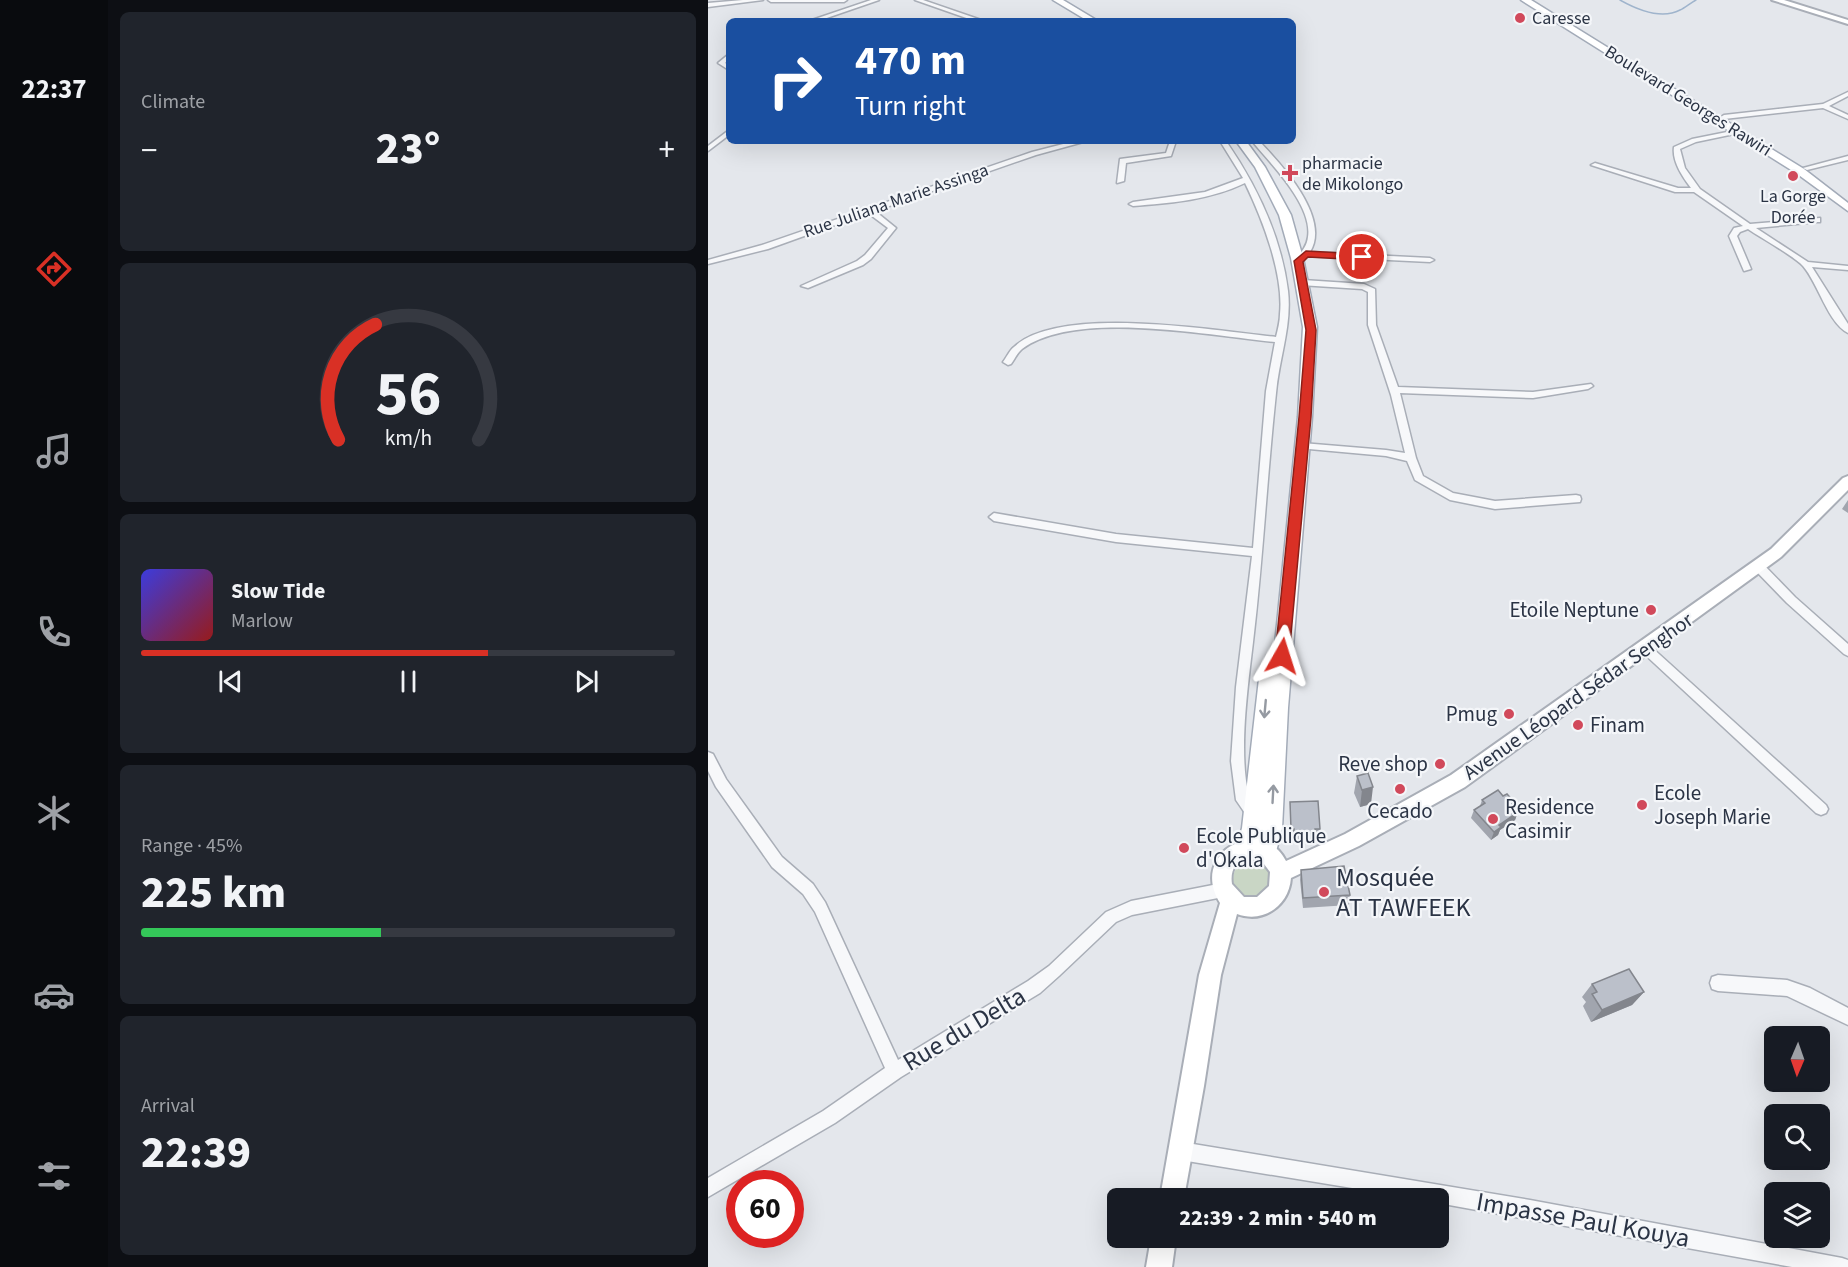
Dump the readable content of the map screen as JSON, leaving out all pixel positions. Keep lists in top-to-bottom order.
{
  "streets": {
    "main road": ["Boulevard Georges Rawiri"],
    "street": [
      "Rue Juliana Marie Assinga",
      "Avenue Léopard Sédar Senghor",
      "Rue du Delta",
      "Impasse Paul Kouya"
    ]
  },
  "crossings": [
    ["Avenue Léopard Sédar Senghor", "Rue du Delta"]
  ],
  "places": {
    "other": [
      "Caresse",
      "La Gorge Dorée",
      "Etoile Neptune",
      "Pmug",
      "Finam",
      "Reve shop",
      "Cecado",
      "Ecole Joseph Marie",
      "Residence Casimir",
      "Ecole Publique d'Okala",
      "Mosquée AT TAWFEEK"
    ],
    "health": ["pharmacie de Mikolongo"]
  },
  "north": "bottom",
  "page": {
    "tabs": "22:37",
    "tile": [
      "Climate",
      ["Range · 45%", "225 km"],
      ["Arrival", "22:39"]
    ],
    "turn": ["470 m", "Turn right"],
    "heat": ["−", "23°", "+"],
    "song": ["Slow Tide", "Marlow"],
    "limit": "60",
    "trip": "22:39 · 2 min · 540 m",
    "gauge": ["56", "km/h"]
  }
}
